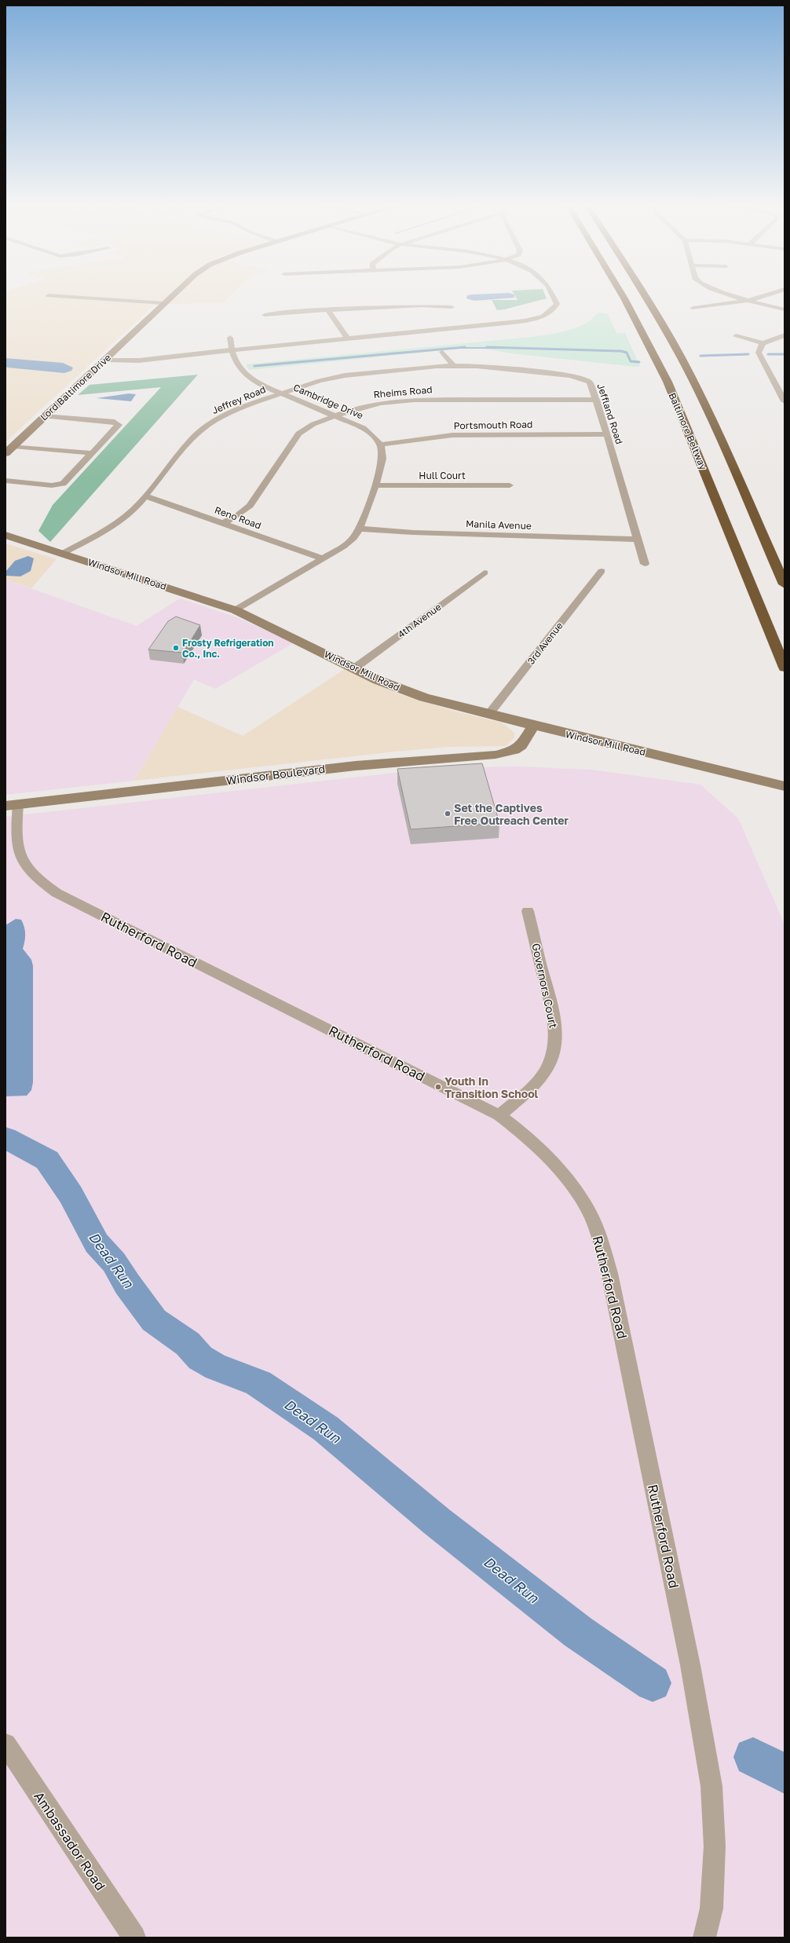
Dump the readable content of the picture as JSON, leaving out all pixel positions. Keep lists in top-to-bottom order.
{
  "streets": {
    "highway": ["Baltimore Beltway"],
    "main road": ["Lord Baltimore Drive", "Windsor Mill Road", "Windsor Boulevard"],
    "street": [
      "Rheims Road",
      "Jeffrey Road",
      "Cambridge Drive",
      "Jeffland Road",
      "Portsmouth Road",
      "Hull Court",
      "Reno Road",
      "Manila Avenue",
      "4th Avenue",
      "3rd Avenue",
      "Rutherford Road",
      "Governors Court",
      "Ambassador Road"
    ]
  },
  "crossings": [
    ["Rheims Road", "Cambridge Drive"],
    ["Rheims Road", "Jeffland Road"],
    ["Rheims Road", "Reno Road"],
    ["Jeffrey Road", "Cambridge Drive"],
    ["Jeffrey Road", "Jeffland Road"],
    ["Jeffrey Road", "Reno Road"],
    ["Jeffrey Road", "Windsor Mill Road"],
    ["Cambridge Drive", "Portsmouth Road"],
    ["Jeffland Road", "Portsmouth Road"],
    ["Jeffland Road", "Manila Avenue"],
    ["Windsor Mill Road", "4th Avenue"],
    ["Windsor Mill Road", "3rd Avenue"],
    ["Windsor Mill Road", "Windsor Boulevard"],
    ["Windsor Boulevard", "Rutherford Road"],
    ["Rutherford Road", "Governors Court"]
  ],
  "water": ["Dead Run"],
  "places": ["Frosty Refrigeration Co., Inc.", "Set the Captives Free Outreach Center", "Youth In Transition School"]
}
